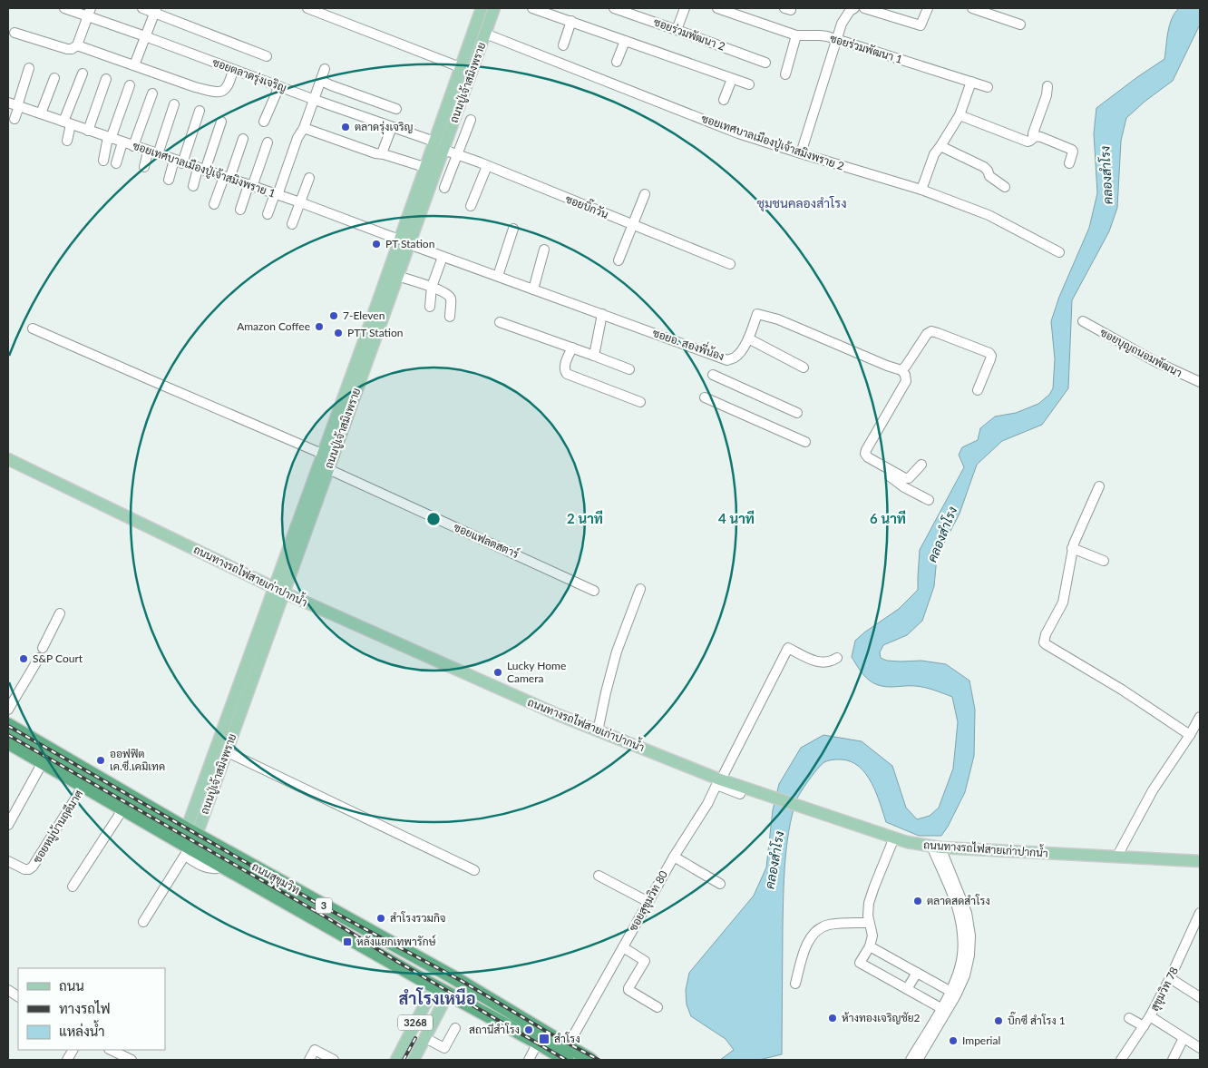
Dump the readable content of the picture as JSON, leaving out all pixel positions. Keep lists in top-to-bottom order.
{
  "streets": {
    "highway": ["ถนนสุขุมวิท", "3"],
    "main road": ["ถนนปู่เจ้าสมิงพราย", "ถนนทางรถไฟสายเก่าปากน้ำ", "3268"],
    "street": [
      "ซอยร่วมพัฒนา 2",
      "ซอยร่วมพัฒนา 1",
      "ซอยตลาดรุ่งเจริญ",
      "ซอยเทศบาลเมืองปู่เจ้าสมิงพราย 2",
      "ซอยเทศบาลเมืองปู่เจ้าสมิงพราย 1",
      "ซอยบิ๊กวัน",
      "ซอยอ. สองพี่น้อง",
      "ซอยบุญถนอมพัฒนา",
      "ซอยแฟลตสตาร์",
      "ซอยหมู่บ้านฤดีมาศ",
      "ซอยสุขุมวิท 80",
      "สุขุมวิท 78"
    ]
  },
  "crossings": [
    ["ซอยตลาดรุ่งเจริญ", "ถนนปู่เจ้าสมิงพราย"],
    ["ถนนปู่เจ้าสมิงพราย", "ซอยเทศบาลเมืองปู่เจ้าสมิงพราย 2"],
    ["ถนนปู่เจ้าสมิงพราย", "ซอยเทศบาลเมืองปู่เจ้าสมิงพราย 1"],
    ["ถนนปู่เจ้าสมิงพราย", "ซอยบิ๊กวัน"],
    ["ถนนปู่เจ้าสมิงพราย", "ซอยอ. สองพี่น้อง"],
    ["ถนนปู่เจ้าสมิงพราย", "ซอยแฟลตสตาร์"],
    ["ถนนปู่เจ้าสมิงพราย", "ถนนทางรถไฟสายเก่าปากน้ำ"],
    ["ถนนปู่เจ้าสมิงพราย", "ถนนสุขุมวิท"],
    ["ซอยเทศบาลเมืองปู่เจ้าสมิงพราย 1", "ซอยอ. สองพี่น้อง"],
    ["ถนนทางรถไฟสายเก่าปากน้ำ", "ซอยสุขุมวิท 80"],
    ["ซอยหมู่บ้านฤดีมาศ", "ถนนสุขุมวิท"],
    ["ถนนสุขุมวิท", "ซอยสุขุมวิท 80"],
    ["ถนนสุขุมวิท", "3268"]
  ],
  "districts": ["ชุมชนคลองสำโรง", "สำโรงเหนือ"],
  "water": ["คลองสำโรง"],
  "places": {
    "other": [
      "ตลาดรุ่งเจริญ",
      "PT Station",
      "7-Eleven",
      "Amazon Coffee",
      "PTT Station",
      "S&P Court",
      "Lucky Home Camera",
      "ออฟฟิต เค.ซี.เคมิเทค",
      "ตลาดสดสำโรง",
      "สำโรงรวมกิจ",
      "ห้างทองเจริญชัย2",
      "บิ๊กซี สำโรง 1",
      "สถานีสำโรง",
      "Imperial"
    ],
    "transit": ["หลังแยกเทพารักษ์", "สำโรง"]
  },
  "legend": ["ถนน", "ทางรถไฟ", "แหล่งน้ำ"],
  "rings": ["2 นาที", "4 นาที", "6 นาที"]
}
